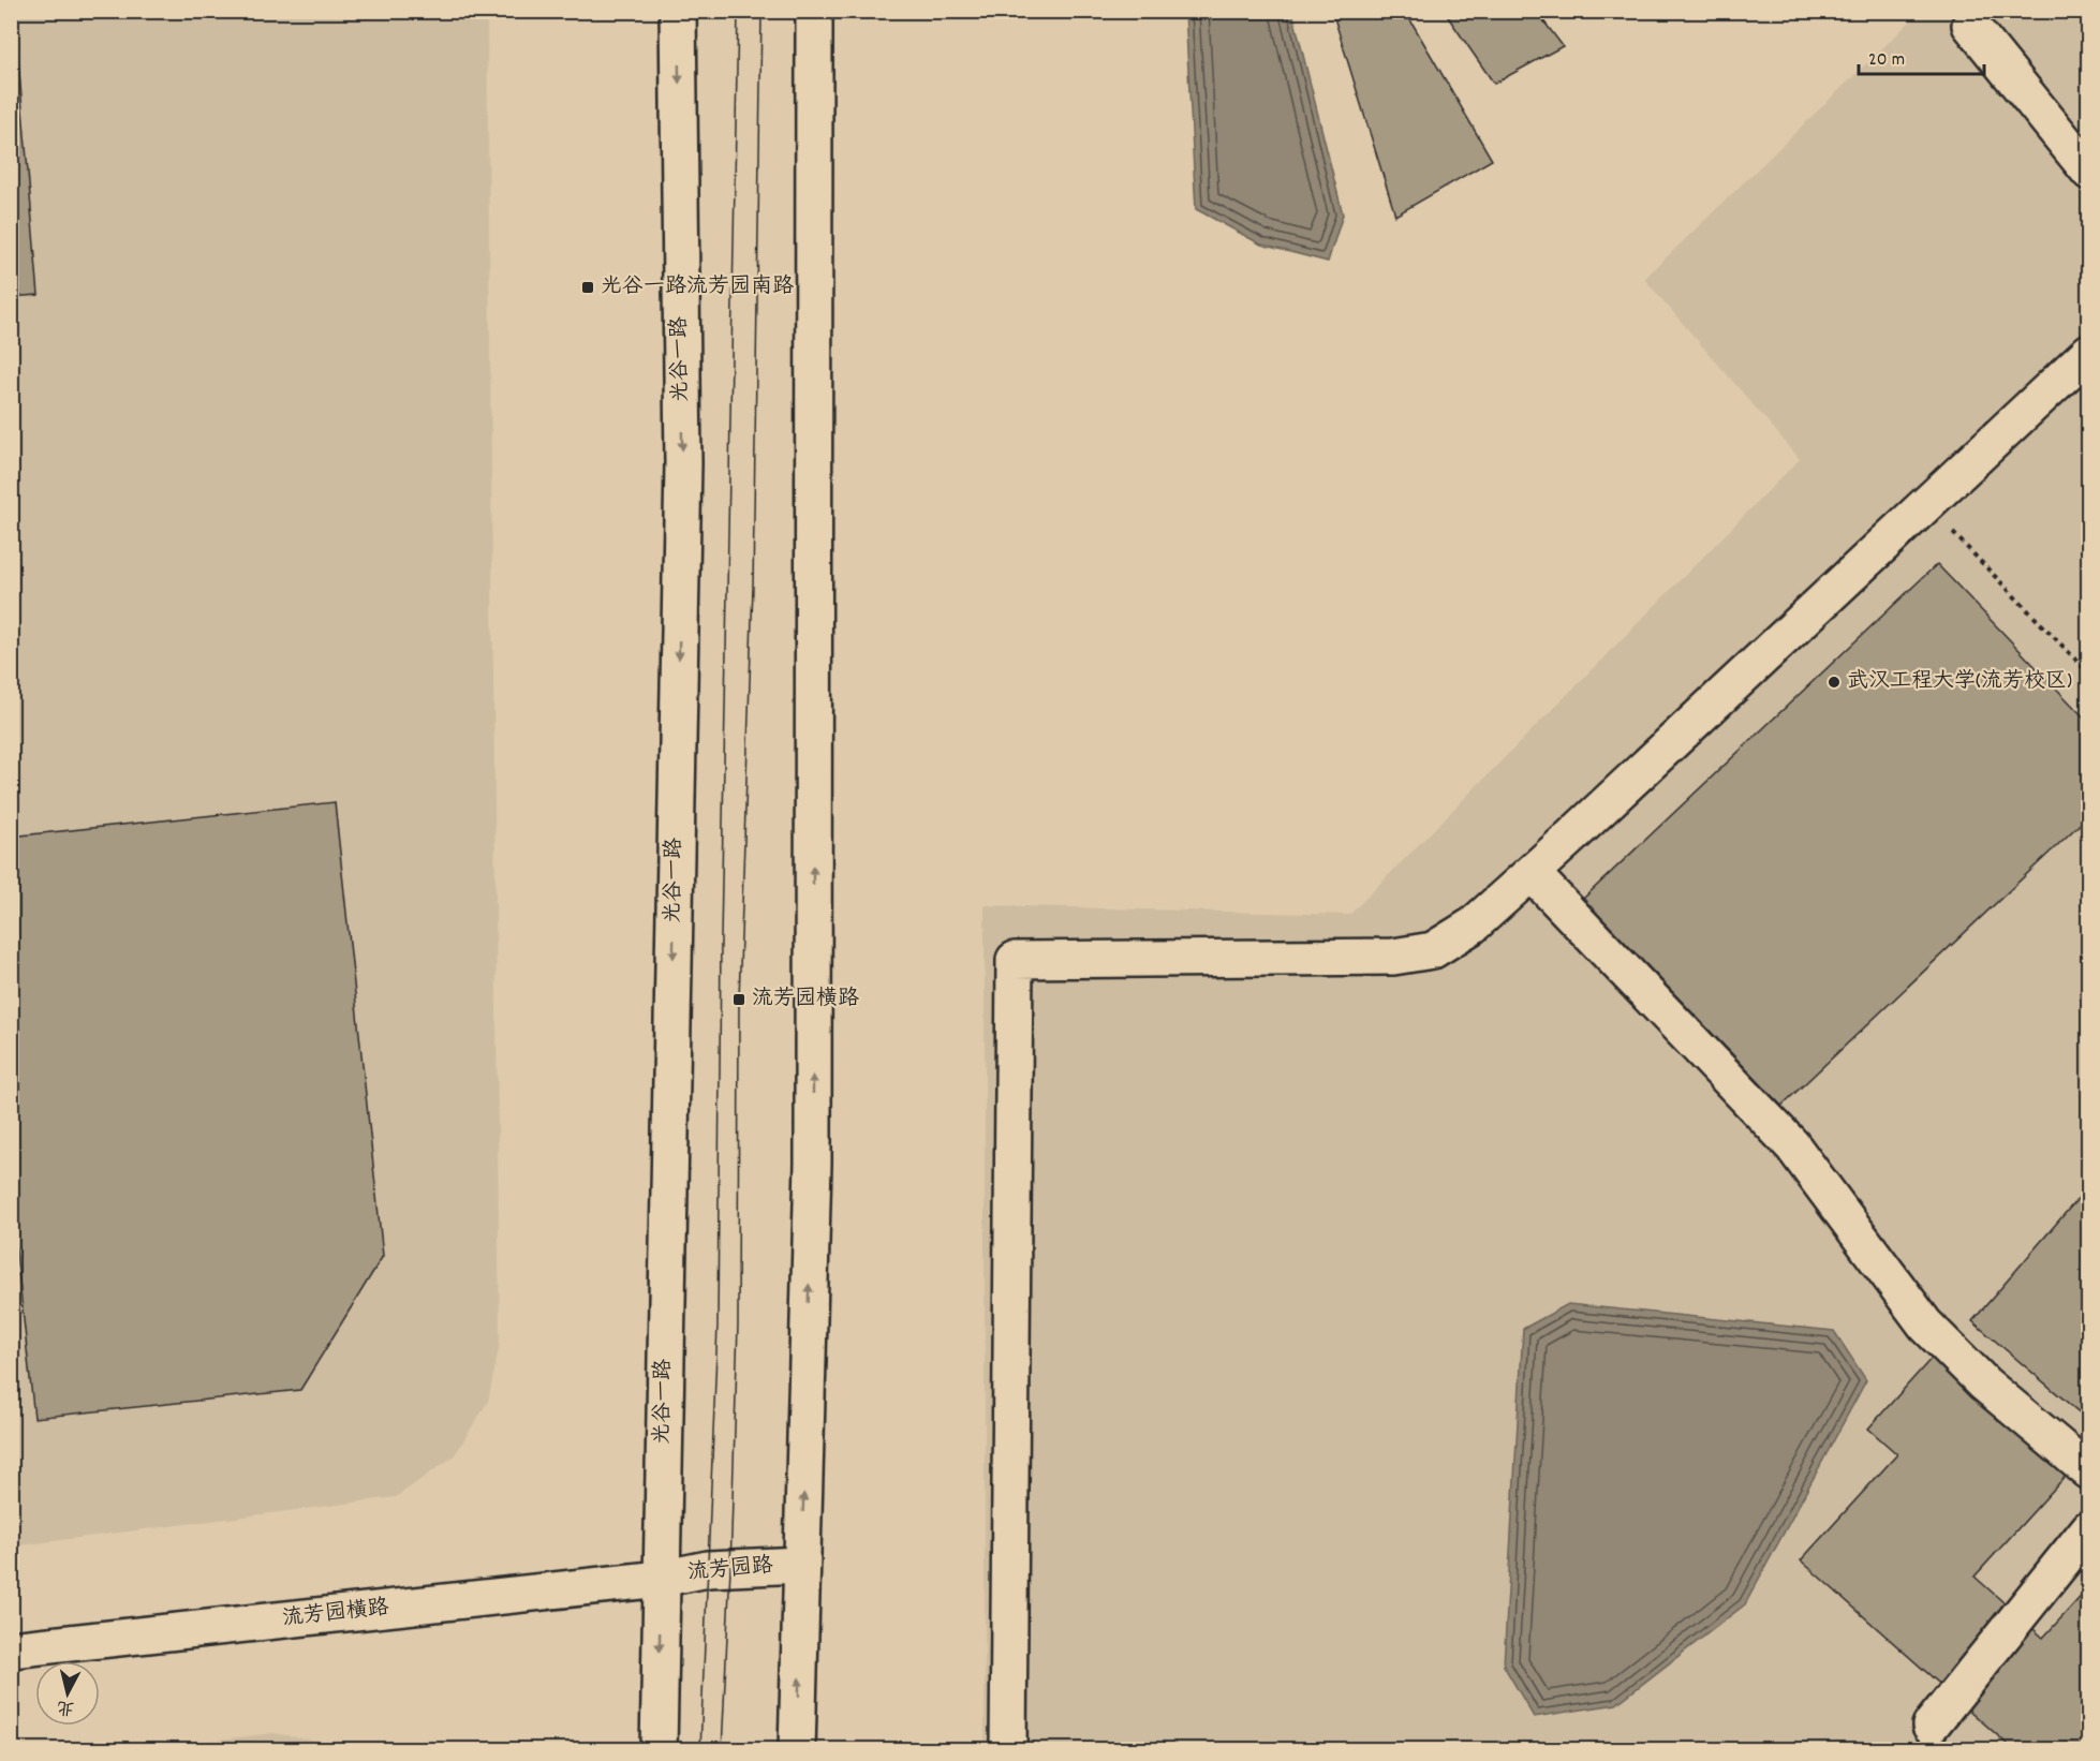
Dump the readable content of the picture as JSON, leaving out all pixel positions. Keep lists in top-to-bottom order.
{
  "streets": {
    "main road": ["光谷一路", "流芳园路", "流芳园横路"]
  },
  "crossings": [
    ["光谷一路", "流芳园路"],
    ["光谷一路", "流芳园横路"],
    ["流芳园路", "流芳园横路"]
  ],
  "places": {
    "transit": ["光谷一路流芳园南路", "流芳园横路"],
    "other": ["武汉工程大学(流芳校区)"]
  },
  "scale_bar": "20 m",
  "north": "bottom"
}
